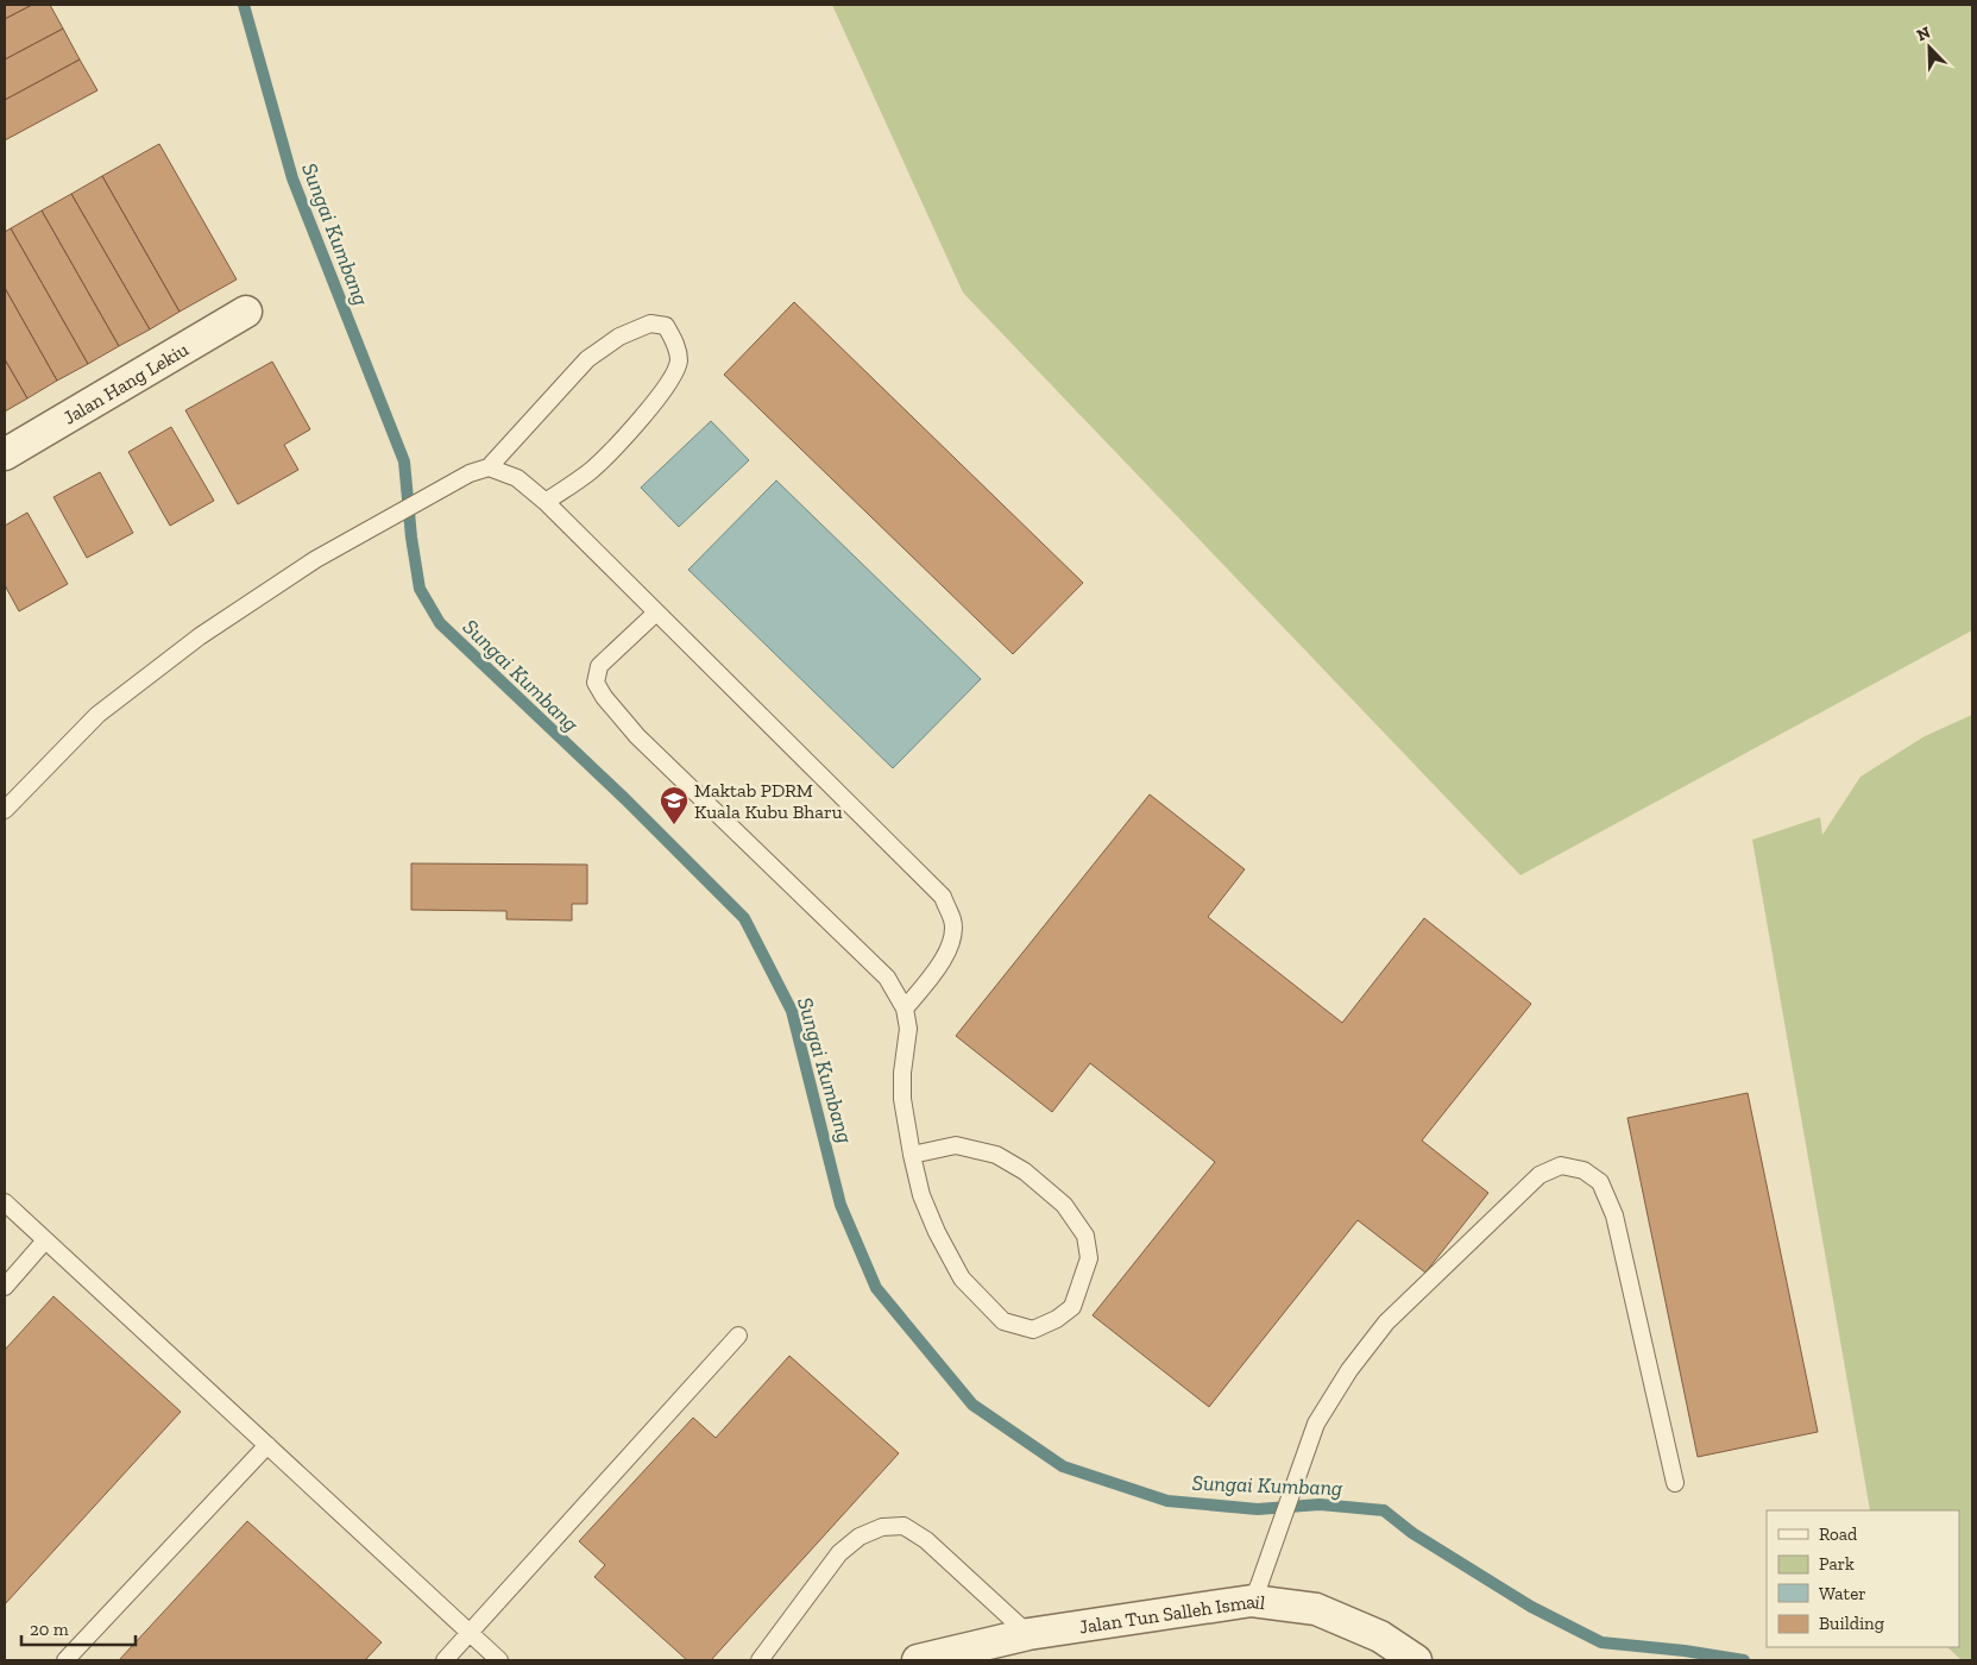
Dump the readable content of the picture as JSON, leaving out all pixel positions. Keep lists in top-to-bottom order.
{
  "streets": {
    "street": ["Jalan Hang Lekiu", "Jalan Tun Salleh Ismail"]
  },
  "water": ["Sungai Kumbang"],
  "places": {
    "school or university": ["Maktab PDRM Kuala Kubu Bharu"]
  },
  "legend": [
    "Road",
    "Park",
    "Water",
    "Building"
  ],
  "scale_bar": "20 m",
  "north": "top left"
}
